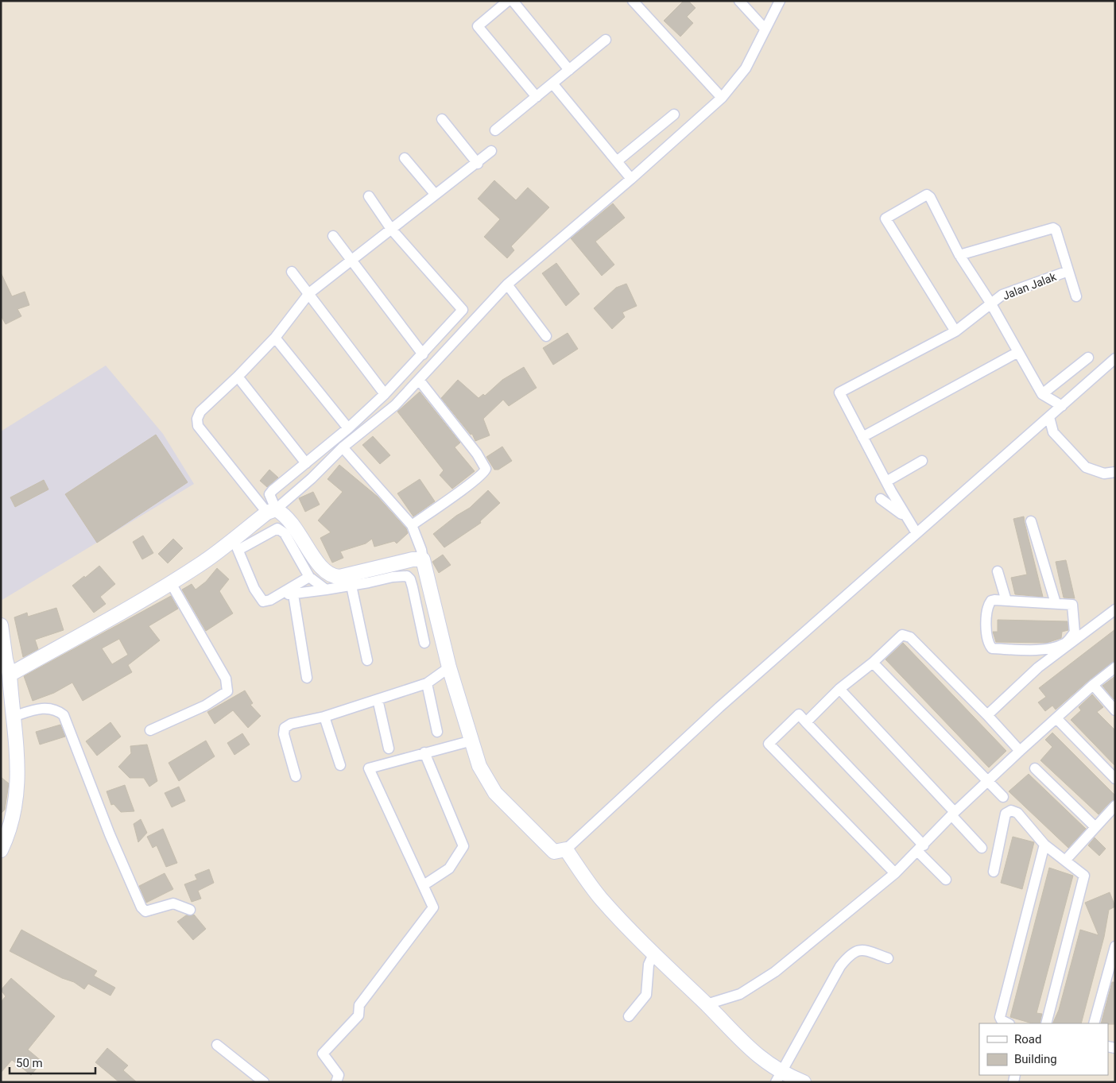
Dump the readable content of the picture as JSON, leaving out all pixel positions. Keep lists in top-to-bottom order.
{
  "streets": {
    "street": ["Jalan Jalak"]
  },
  "legend": ["Road", "Building"],
  "scale_bar": "50 m"
}
